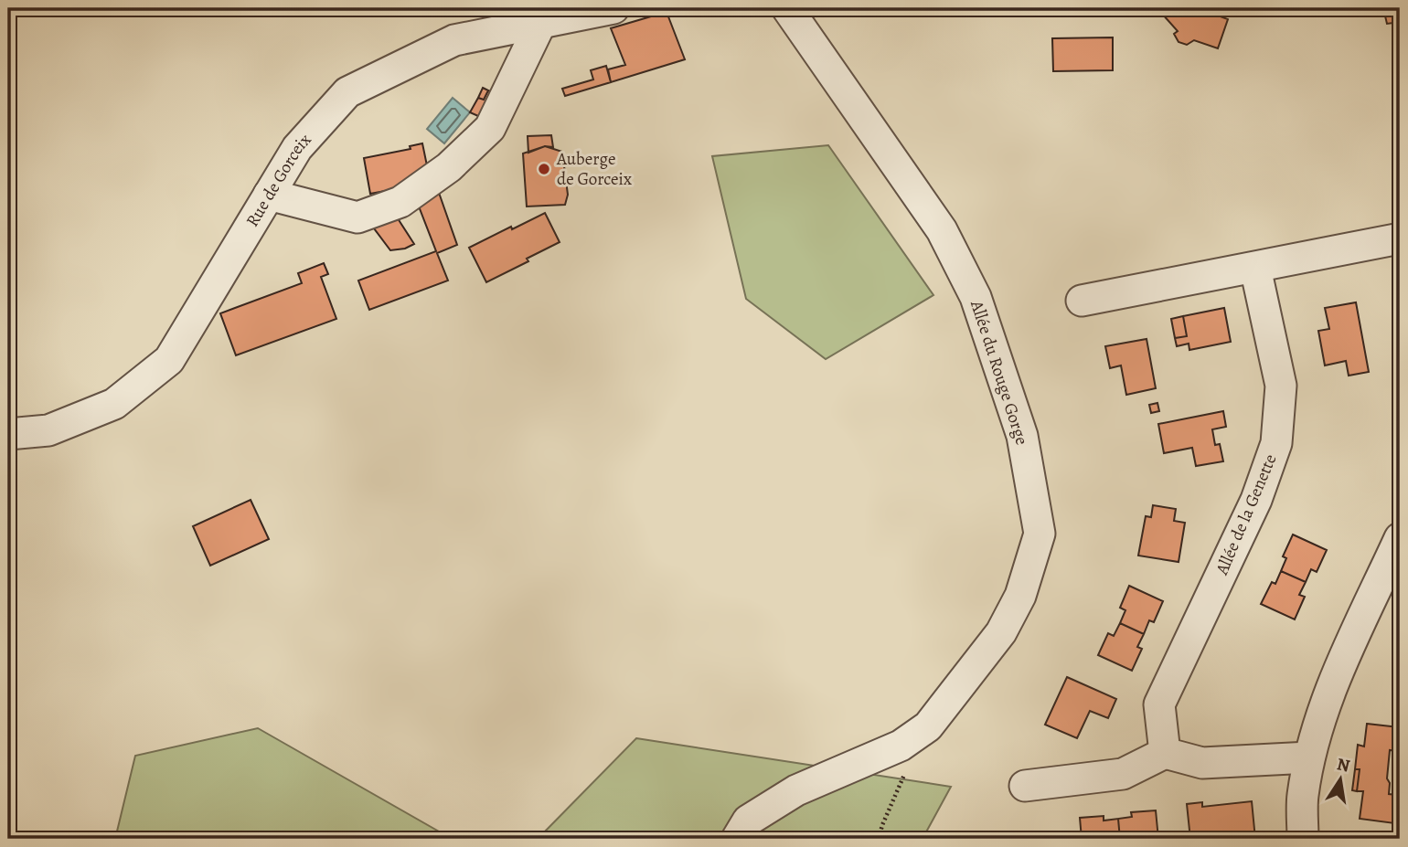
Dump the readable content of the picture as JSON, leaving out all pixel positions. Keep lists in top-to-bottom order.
{
  "streets": {
    "street": ["Rue de Gorceix", "Allée du Rouge Gorge", "Allée de la Genette"]
  },
  "places": ["Auberge de Gorceix"],
  "north": "top"
}
